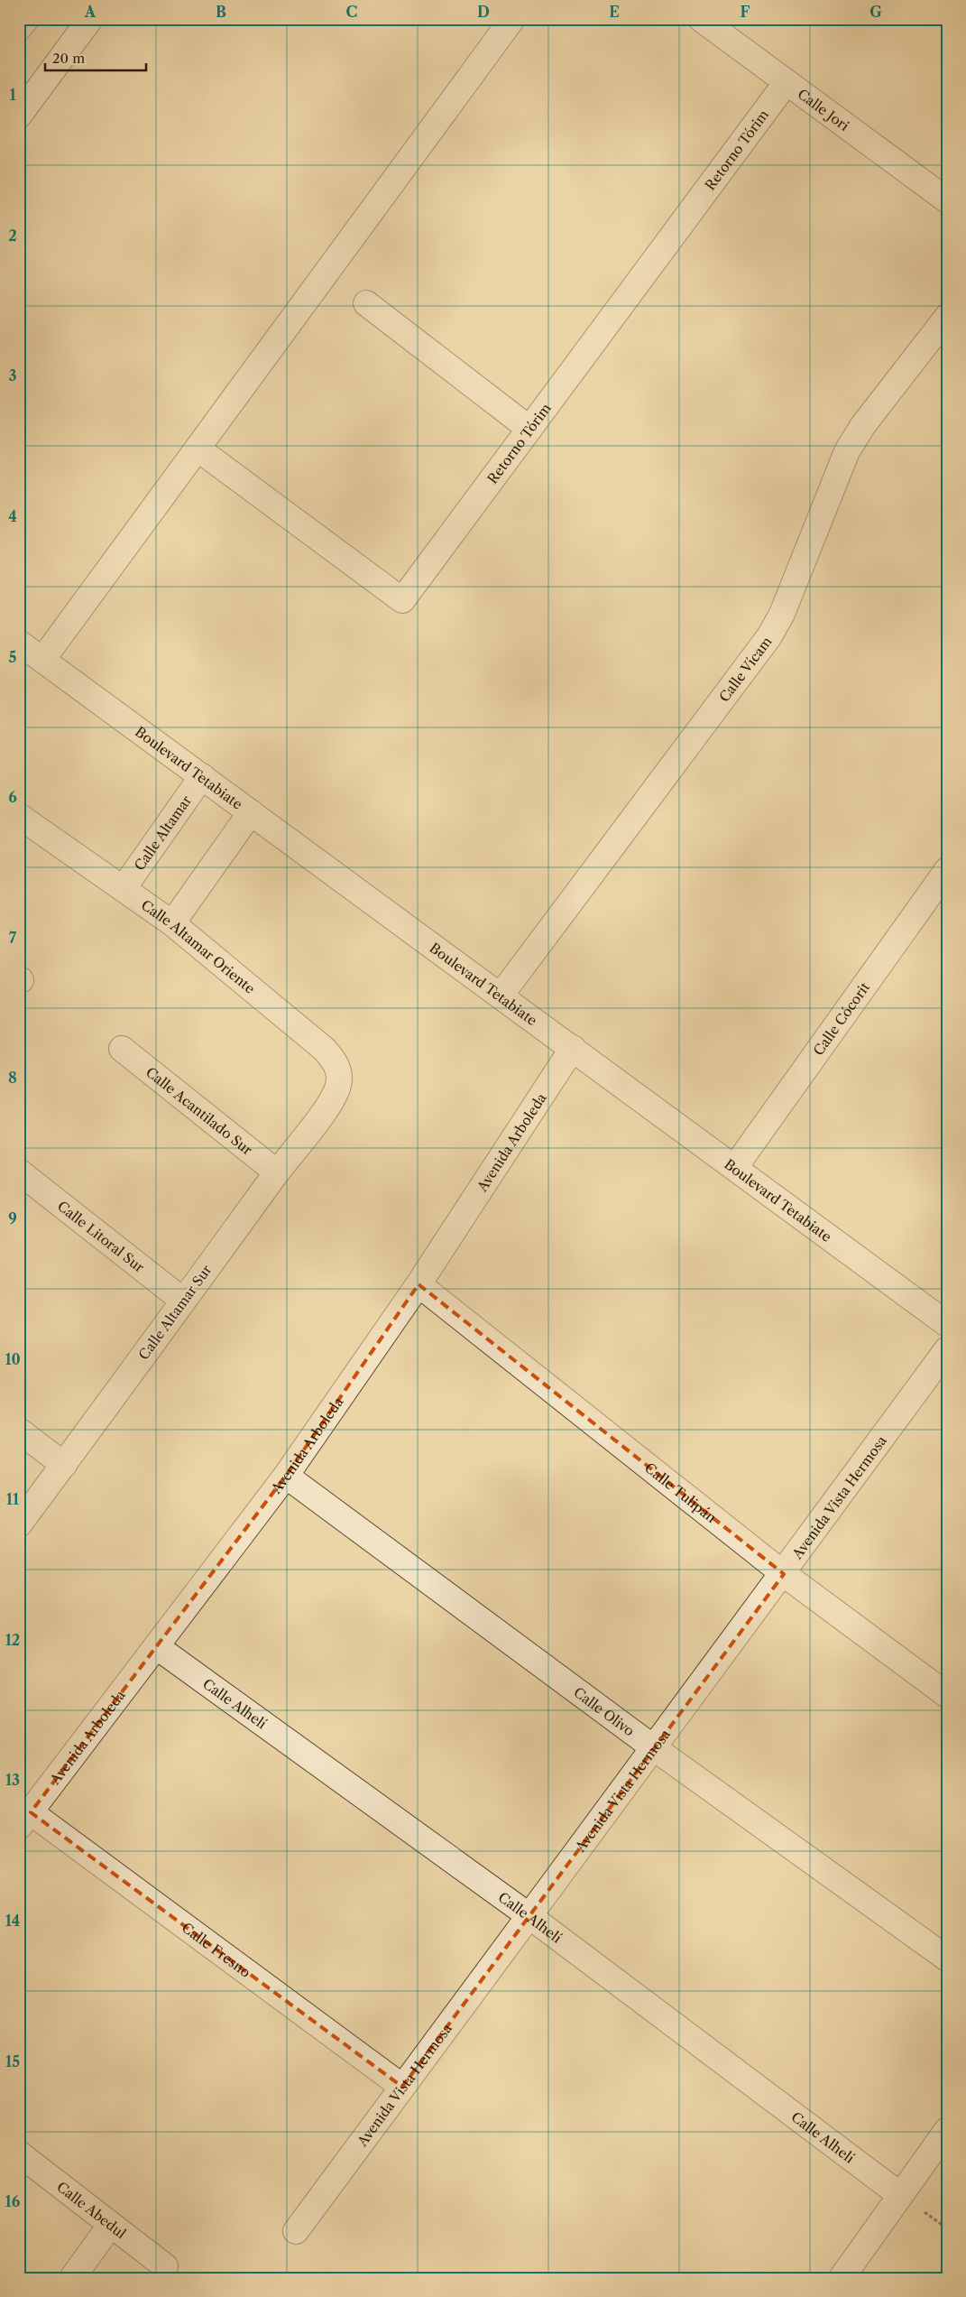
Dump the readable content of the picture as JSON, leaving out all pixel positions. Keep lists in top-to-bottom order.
{
  "streets": {
    "street": [
      "Calle Jori",
      "Retorno Tórim",
      "Calle Vícam",
      "Boulevard Tetabiate",
      "Calle Altamar",
      "Calle Altamar Oriente",
      "Calle Cócorit",
      "Calle Acantilado Sur",
      "Avenida Arboleda",
      "Calle Litoral Sur",
      "Calle Altamar Sur",
      "Calle Tulipán",
      "Avenida Vista Hermosa",
      "Calle Alhelí",
      "Calle Olivo",
      "Calle Fresno",
      "Calle Abedul"
    ]
  },
  "crossings": [
    ["Calle Jori", "Retorno Tórim"],
    ["Calle Vícam", "Boulevard Tetabiate"],
    ["Boulevard Tetabiate", "Calle Altamar"],
    ["Boulevard Tetabiate", "Calle Cócorit"],
    ["Boulevard Tetabiate", "Avenida Arboleda"],
    ["Calle Altamar", "Calle Altamar Oriente"],
    ["Calle Altamar Oriente", "Calle Altamar Sur"],
    ["Calle Acantilado Sur", "Calle Altamar Sur"],
    ["Avenida Arboleda", "Calle Tulipán"],
    ["Avenida Arboleda", "Calle Alhelí"],
    ["Avenida Arboleda", "Calle Olivo"],
    ["Avenida Arboleda", "Calle Fresno"],
    ["Calle Litoral Sur", "Calle Altamar Sur"],
    ["Calle Tulipán", "Avenida Vista Hermosa"],
    ["Avenida Vista Hermosa", "Calle Alhelí"],
    ["Avenida Vista Hermosa", "Calle Olivo"],
    ["Avenida Vista Hermosa", "Calle Fresno"]
  ],
  "scale_bar": "20 m",
  "grid": {
    "columns": [
      "A",
      "B",
      "C",
      "D",
      "E",
      "F",
      "G"
    ],
    "rows": [
      "1",
      "2",
      "3",
      "4",
      "5",
      "6",
      "7",
      "8",
      "9",
      "10",
      "11",
      "12",
      "13",
      "14",
      "15",
      "16"
    ]
  }
}
